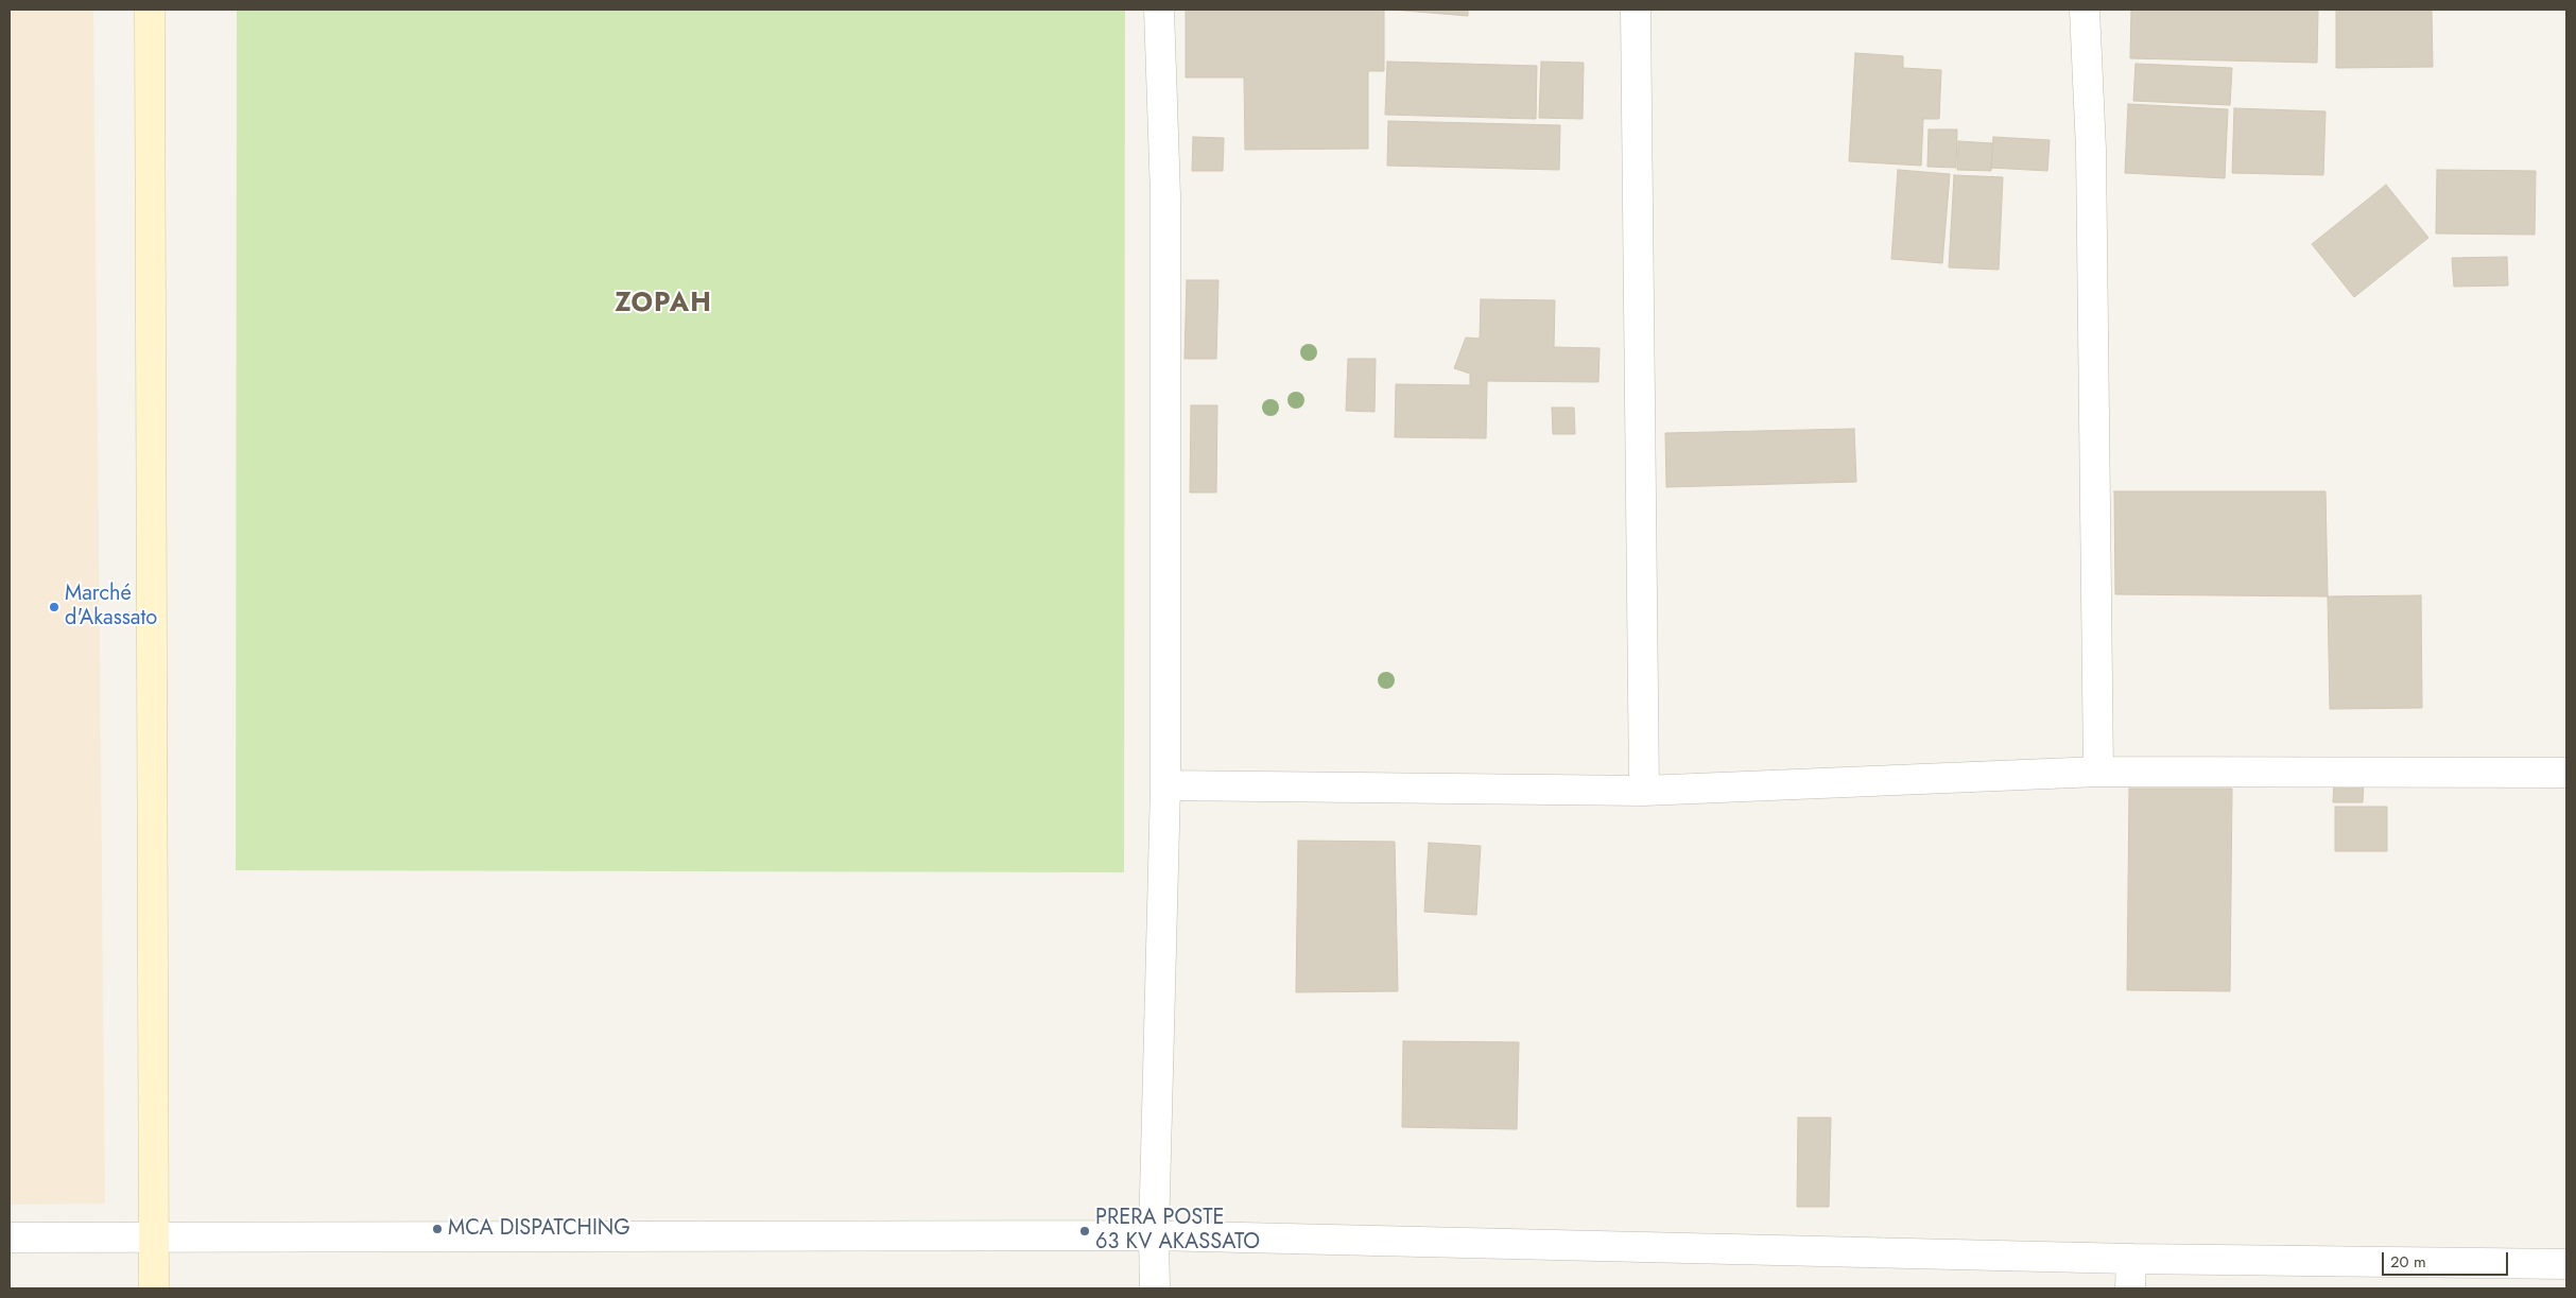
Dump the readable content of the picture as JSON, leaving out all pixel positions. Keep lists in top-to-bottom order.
{
  "districts": ["ZOPAH"],
  "places": ["Marché d'Akassato", "MCA DISPATCHING", "PRERA POSTE 63 KV AKASSATO"],
  "scale_bar": "20 m"
}
